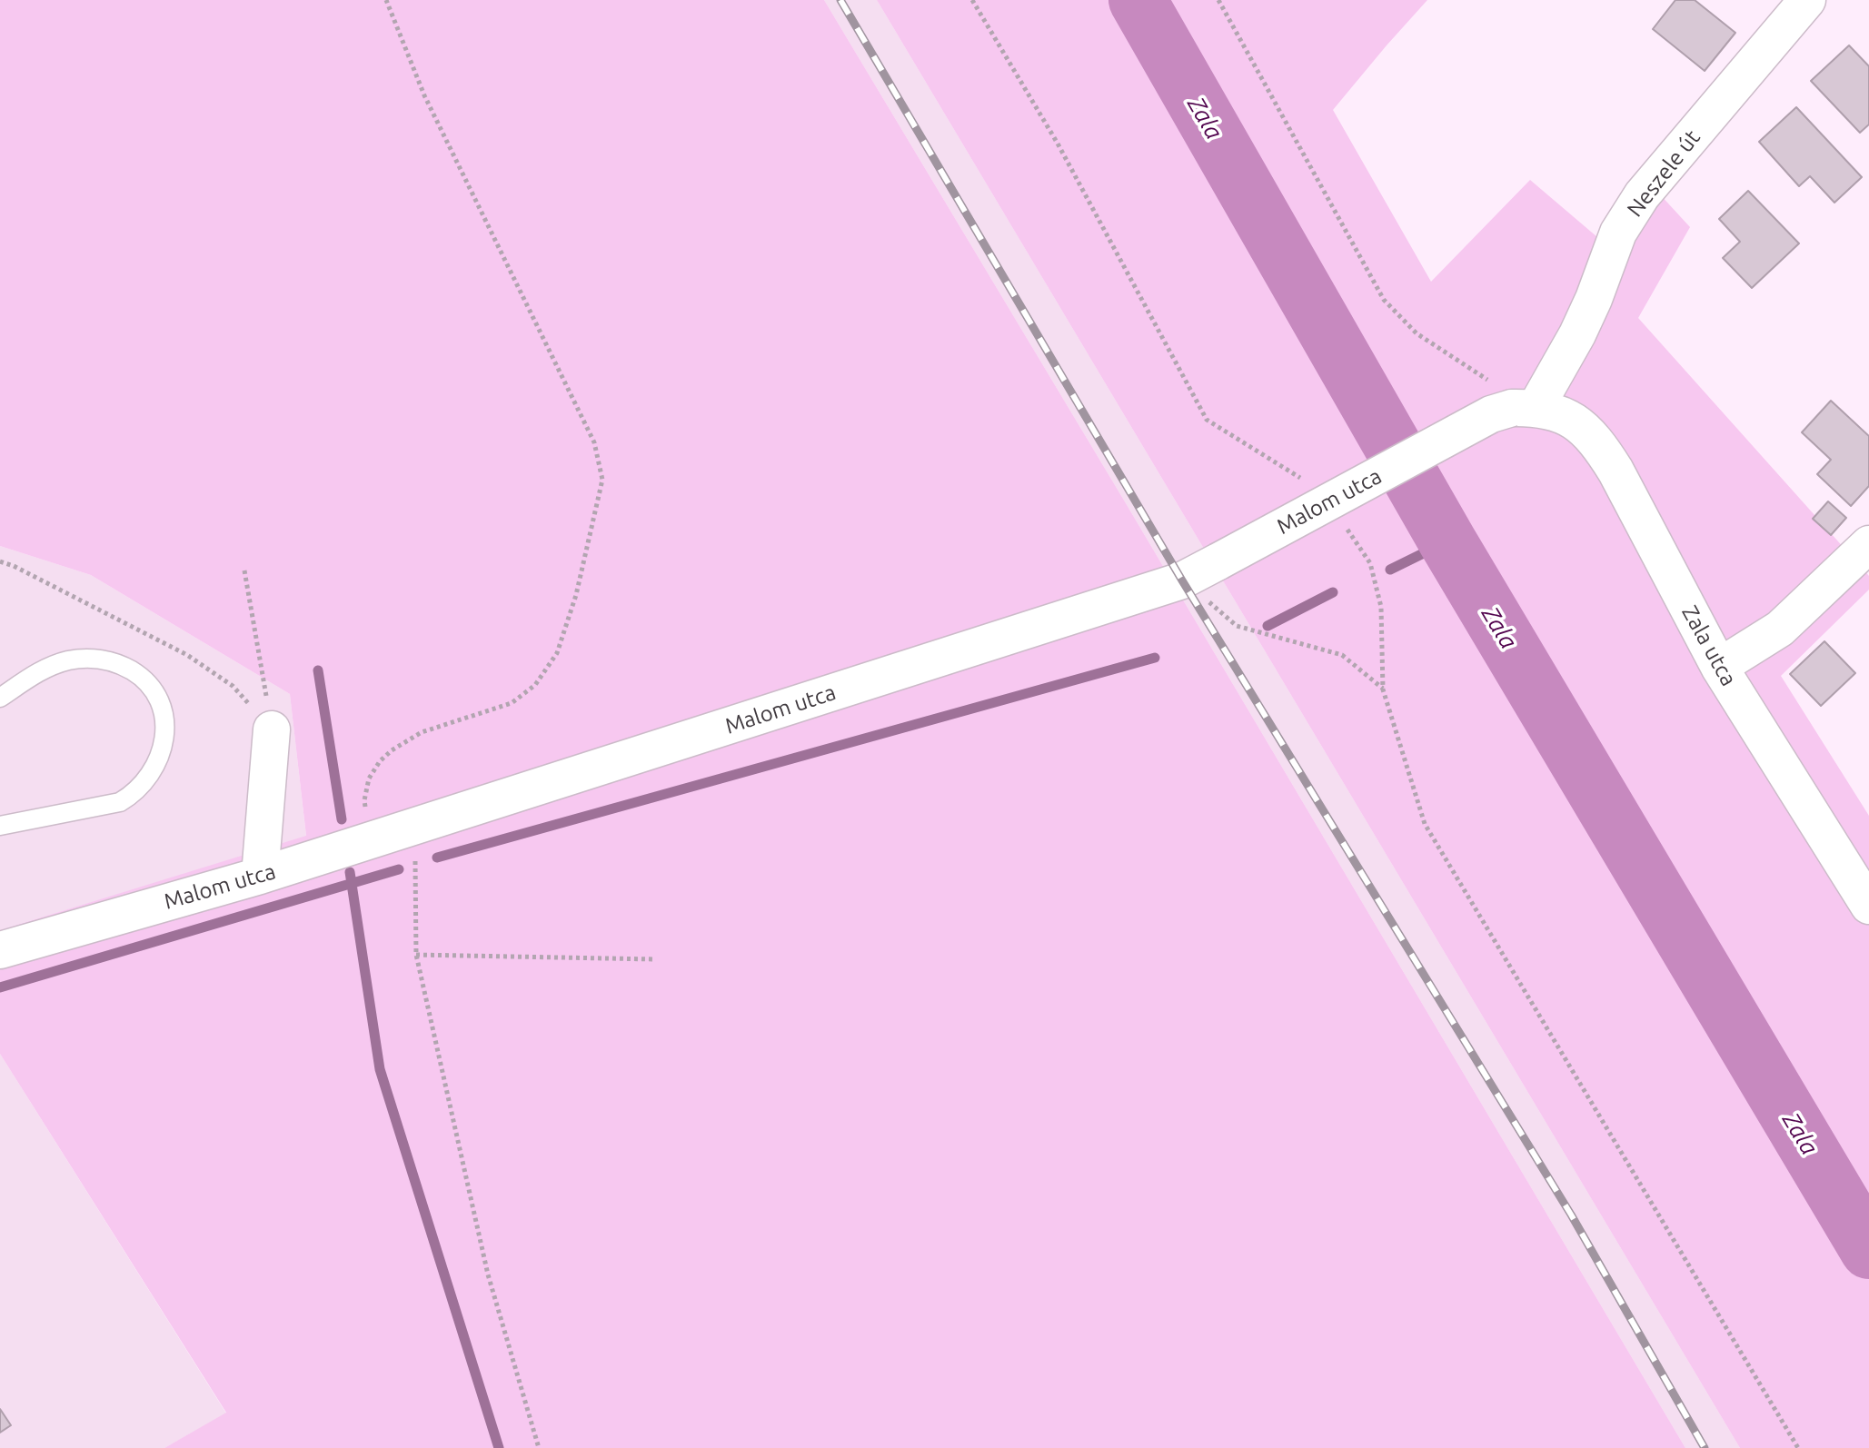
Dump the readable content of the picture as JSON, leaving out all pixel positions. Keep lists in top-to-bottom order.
{
  "streets": {
    "street": ["Neszele út", "Malom utca", "Zala utca"]
  },
  "crossings": [
    ["Neszele út", "Malom utca"],
    ["Neszele út", "Zala utca"],
    ["Malom utca", "Zala utca"]
  ],
  "water": ["Zala"]
}
